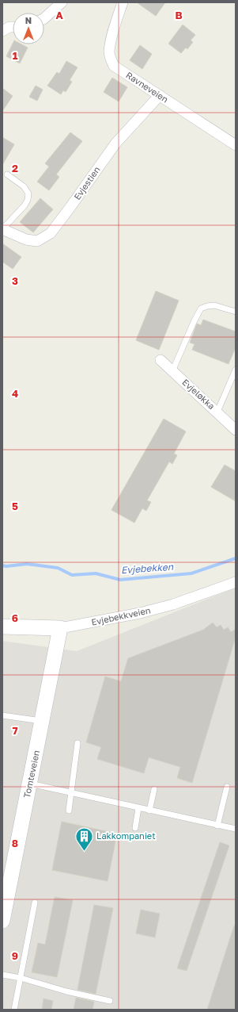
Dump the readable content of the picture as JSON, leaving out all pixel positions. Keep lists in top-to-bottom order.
{
  "streets": {
    "street": [
      "Ravneveien",
      "Evjestien",
      "Evjeløkka",
      "Evjebekkveien",
      "Tomteveien"
    ]
  },
  "crossings": [
    ["Ravneveien", "Evjestien"],
    ["Evjebekkveien", "Tomteveien"]
  ],
  "water": ["Evjebekken"],
  "places": {
    "building": ["Lakkompaniet"]
  },
  "north": "top",
  "grid": {
    "columns": ["A", "B"],
    "rows": [
      "1",
      "2",
      "3",
      "4",
      "5",
      "6",
      "7",
      "8",
      "9"
    ]
  }
}
